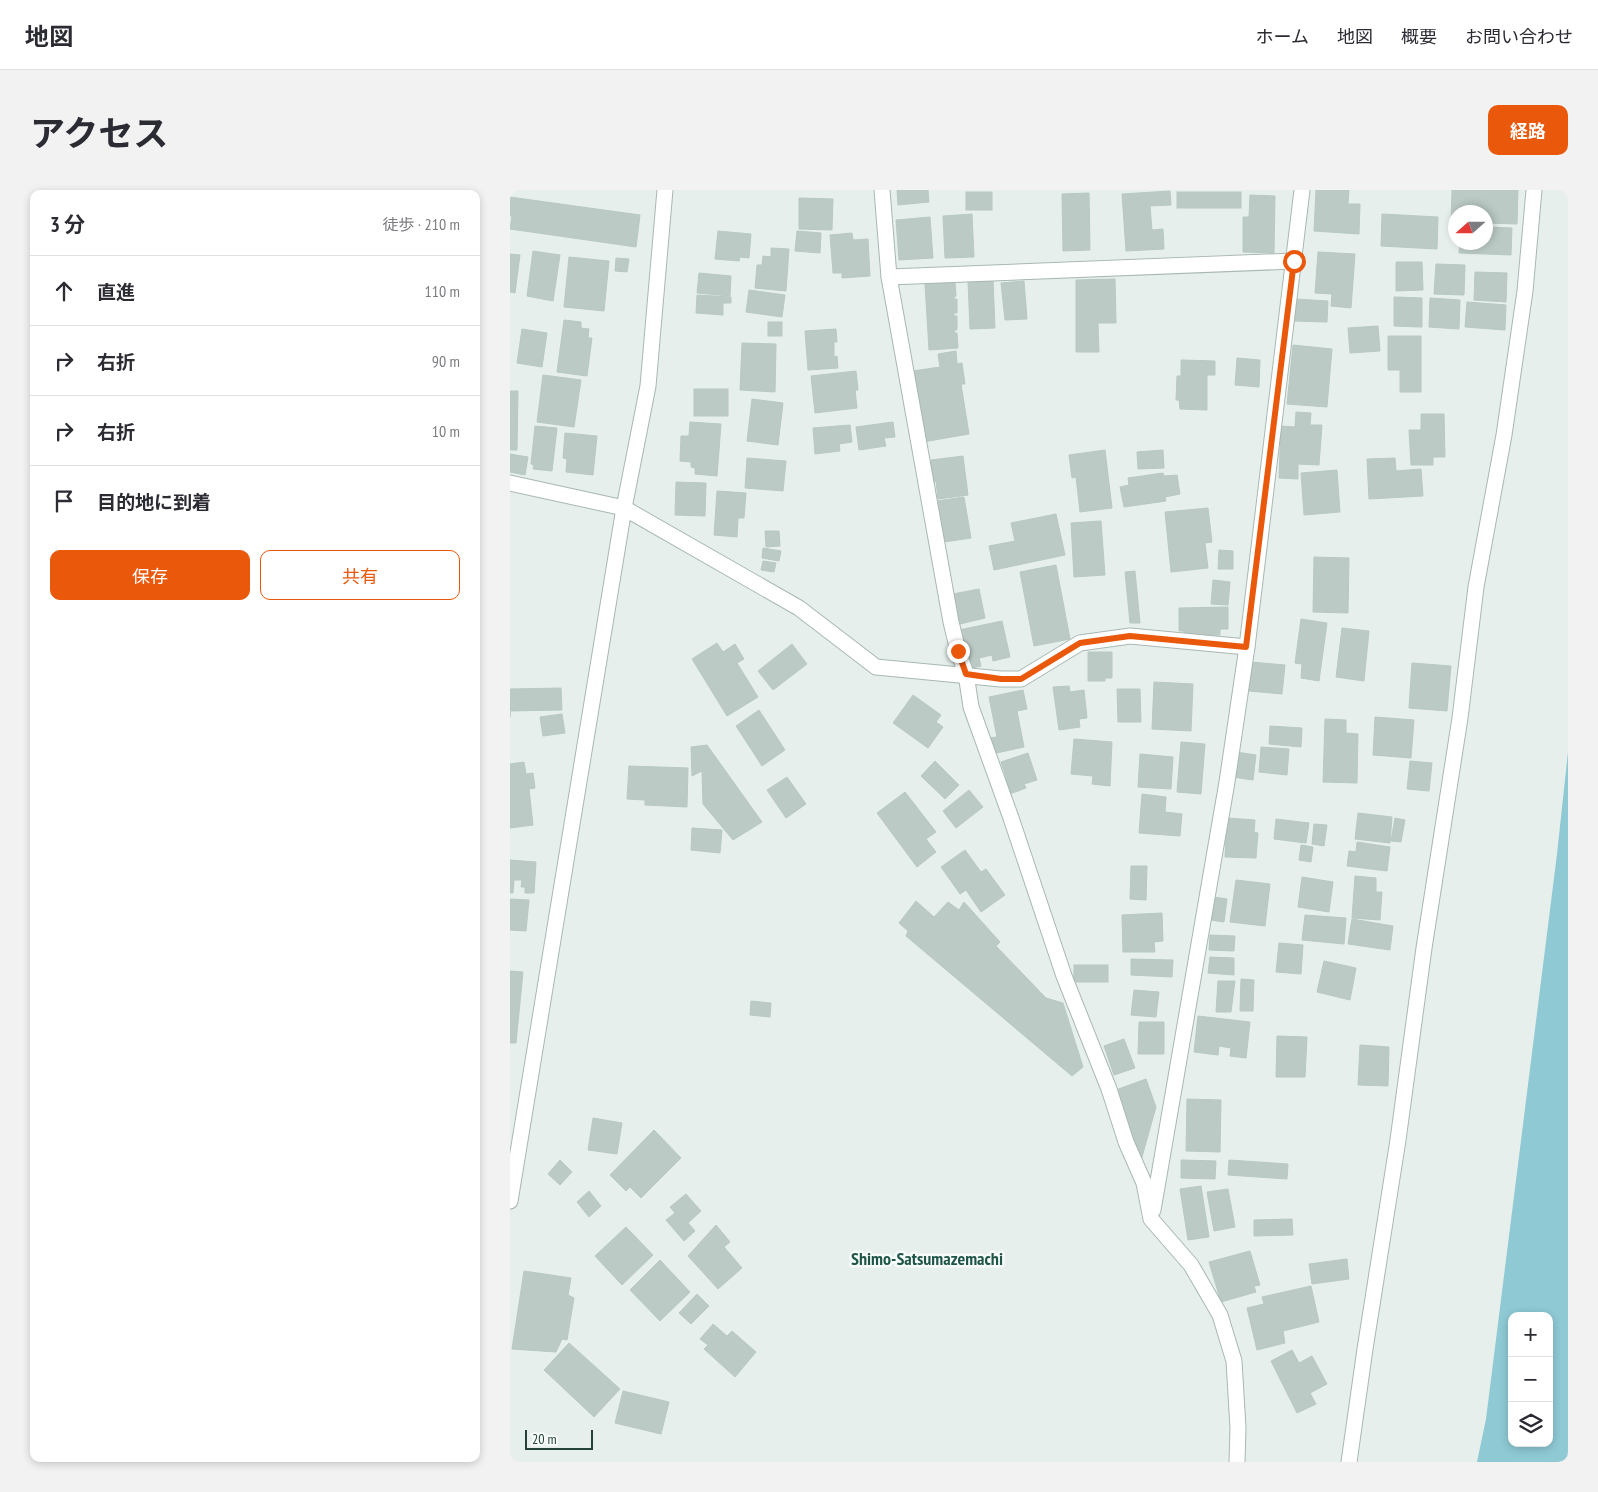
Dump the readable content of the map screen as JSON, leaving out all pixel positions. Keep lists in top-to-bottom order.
{
  "districts": ["Shimo-Satsumazemachi"],
  "scale_bar": "20 m",
  "north": "left",
  "page": {
    "header": "地図",
    "nav": [
      "ホーム",
      "地図",
      "概要",
      "お問い合わせ"
    ],
    "title": "アクセス",
    "buttons": [
      "経路",
      ["保存", "共有"]
    ],
    "heading": ["3 分", "徒歩 · 210 m"],
    "list": [
      ["直進", "110 m"],
      ["右折", "90 m"],
      ["右折", "10 m"],
      "目的地に到着"
    ],
    "map_buttons": ["+", "−"],
    "scale": "20 m"
  }
}
